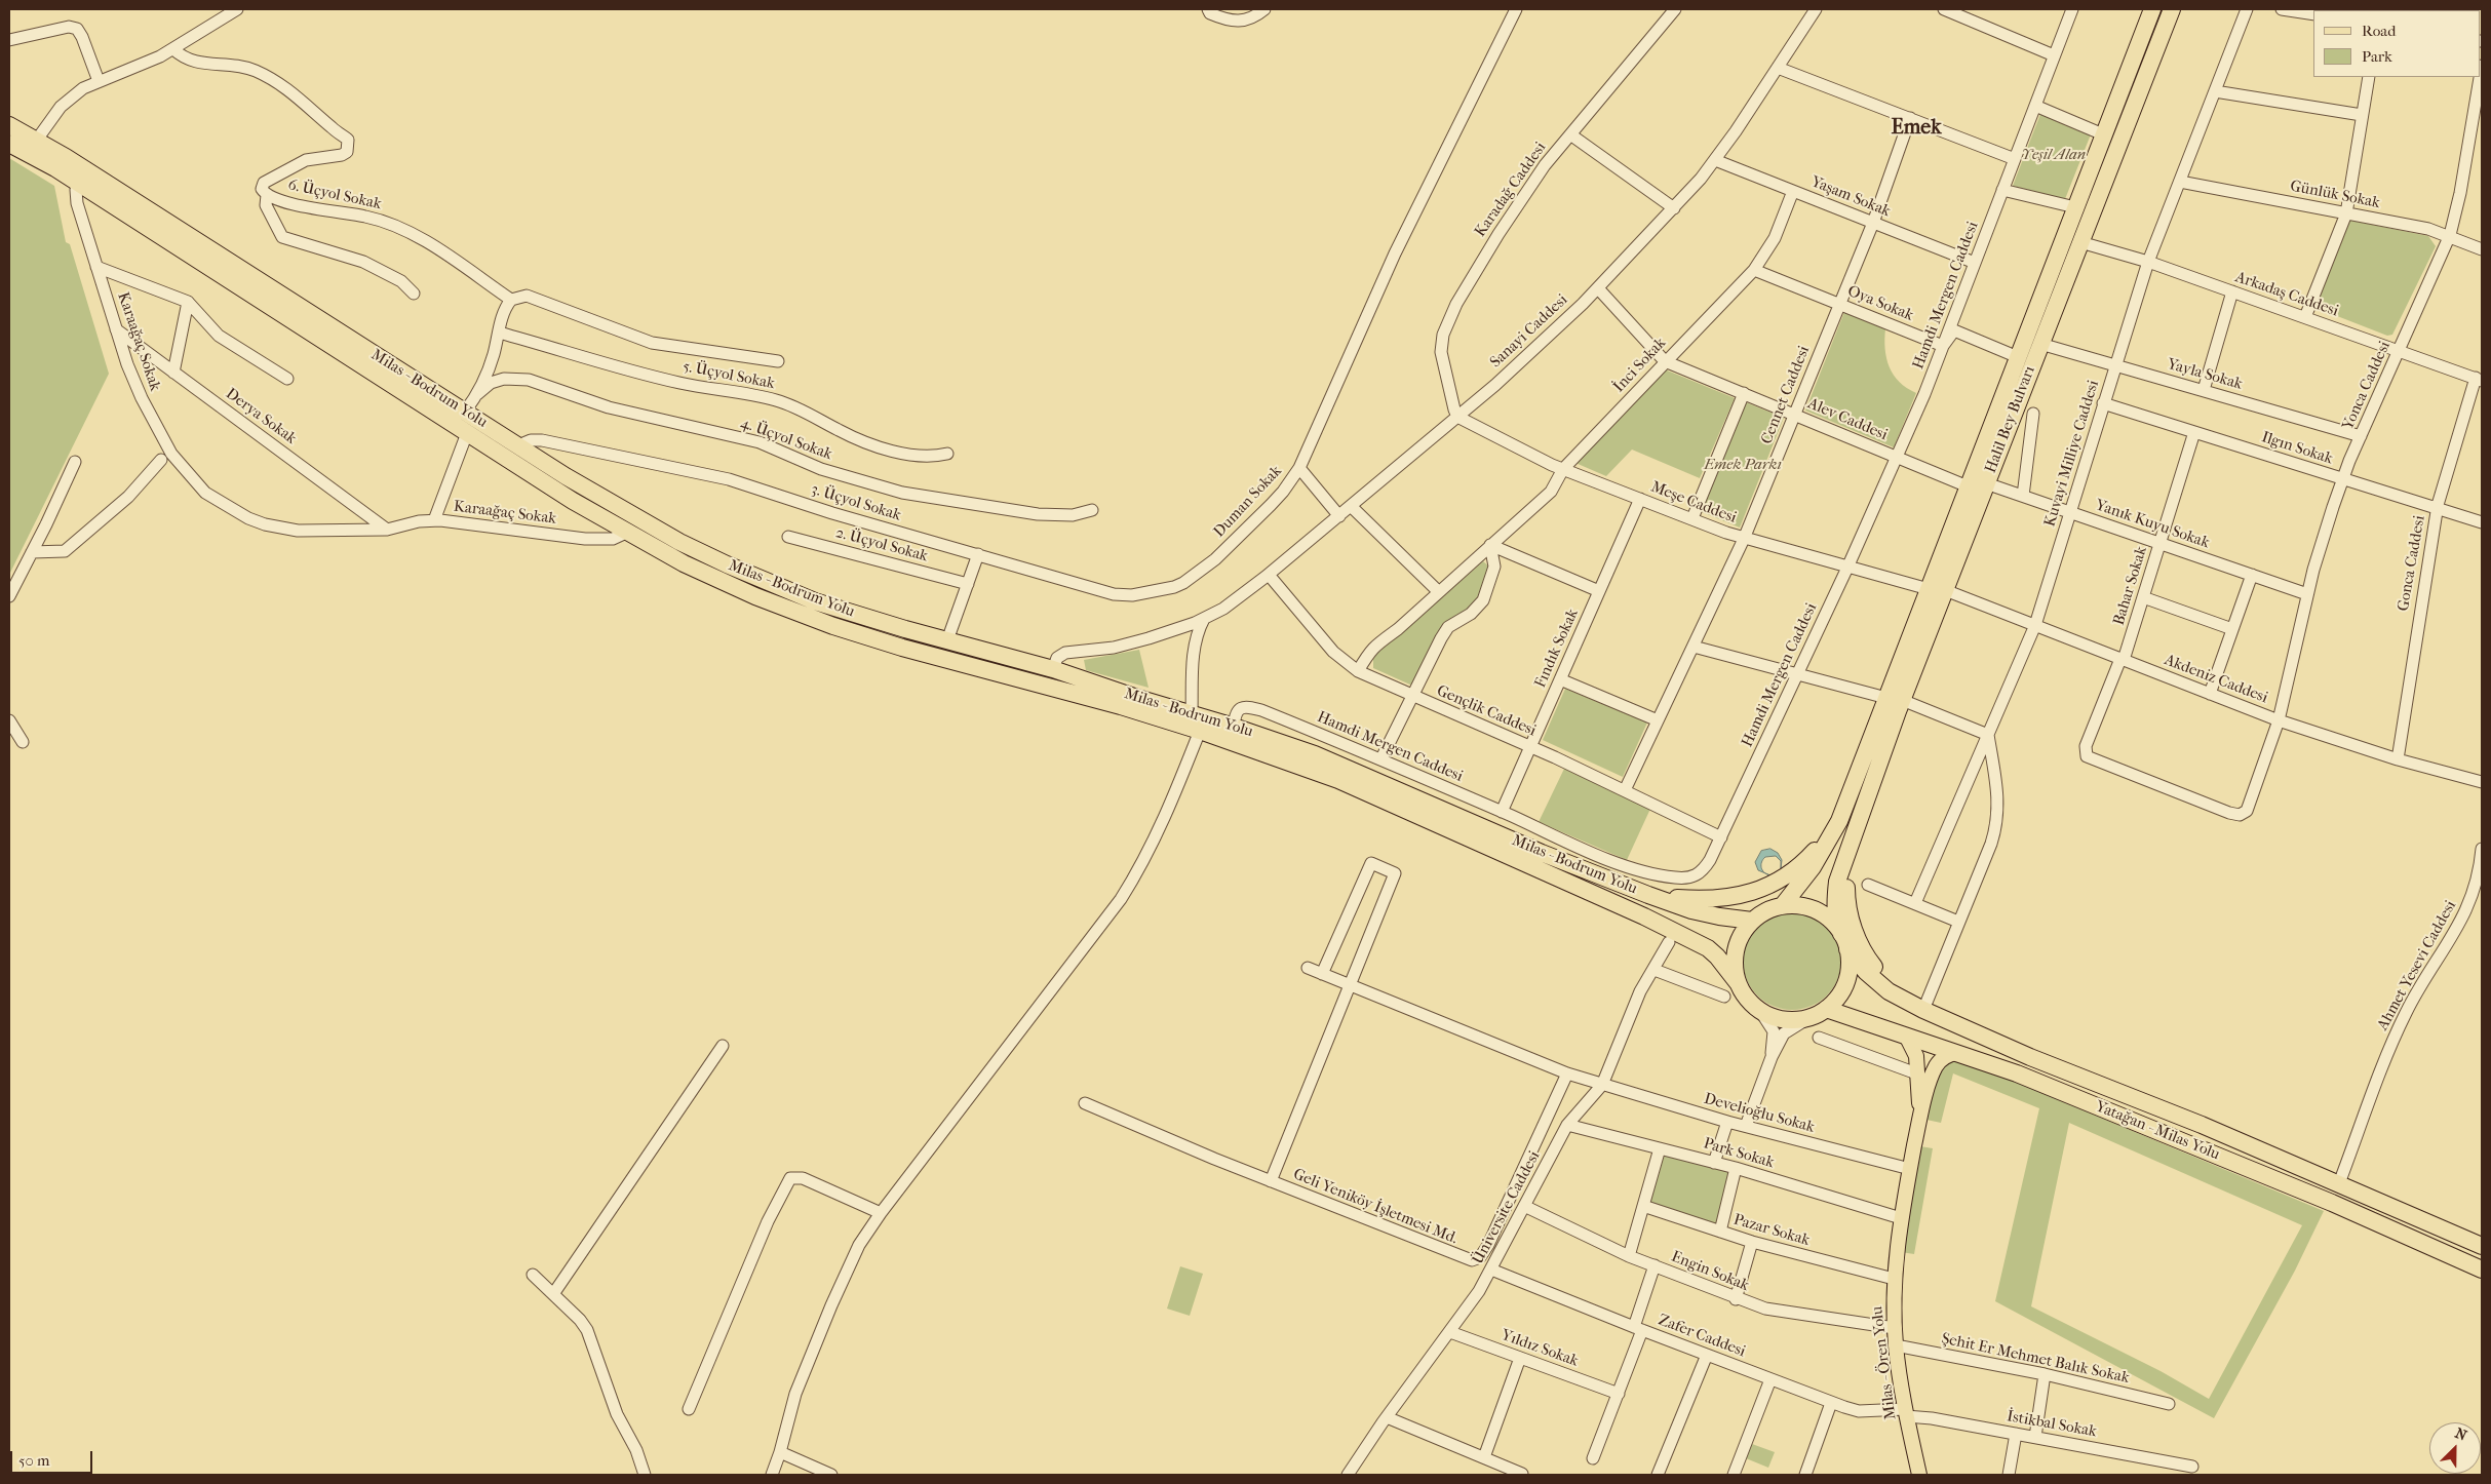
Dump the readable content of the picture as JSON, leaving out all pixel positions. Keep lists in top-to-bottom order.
{
  "streets": {
    "highway": ["Milas - Bodrum Yolu", "Halil Bey Bulvarı", "Yatağan - Milas Yolu"],
    "main road": ["Milas - Ören Yolu"],
    "street": [
      "Karadağ Caddesi",
      "6. Üçyol Sokak",
      "Günlük Sokak",
      "Yaşam Sokak",
      "Arkadaş Caddesi",
      "Hamdi Mergen Caddesi",
      "Oya Sokak",
      "Sanayi Caddesi",
      "Karaağaç Sokak",
      "İnci Sokak",
      "Yayla Sokak",
      "5. Üçyol Sokak",
      "Yonca Caddesi",
      "Cennet Caddesi",
      "Derya Sokak",
      "Alev Caddesi",
      "4. Üçyol Sokak",
      "Ilgın Sokak",
      "Kuvayi Milliye Caddesi",
      "Duman Sokak",
      "3. Üçyol Sokak",
      "Meşe Caddesi",
      "Yanık Kuyu Sokak",
      "2. Üçyol Sokak",
      "Gonca Caddesi",
      "Bahar Sokak",
      "Fındık Sokak",
      "Akdeniz Caddesi",
      "Gençlik Caddesi",
      "Ahmet Yesevi Caddesi",
      "Develioğlu Sokak",
      "Park Sokak",
      "Geli Yeniköy İşletmesi Md.",
      "Üniversite Caddesi",
      "Pazar Sokak",
      "Engin Sokak",
      "Zafer Caddesi",
      "Yıldız Sokak",
      "Şehit Er Mehmet Balık Sokak",
      "İstikbal Sokak"
    ]
  },
  "crossings": [
    ["Karadağ Caddesi", "Sanayi Caddesi"],
    ["Karadağ Caddesi", "Meşe Caddesi"],
    ["Günlük Sokak", "Yonca Caddesi"],
    ["Günlük Sokak", "Kuvayi Milliye Caddesi"],
    ["Yaşam Sokak", "Hamdi Mergen Caddesi"],
    ["Yaşam Sokak", "Sanayi Caddesi"],
    ["Yaşam Sokak", "İnci Sokak"],
    ["Yaşam Sokak", "Cennet Caddesi"],
    ["Arkadaş Caddesi", "Yonca Caddesi"],
    ["Arkadaş Caddesi", "Halil Bey Bulvarı"],
    ["Arkadaş Caddesi", "Kuvayi Milliye Caddesi"],
    ["Arkadaş Caddesi", "Gonca Caddesi"],
    ["Hamdi Mergen Caddesi", "Oya Sokak"],
    ["Hamdi Mergen Caddesi", "Milas - Bodrum Yolu"],
    ["Hamdi Mergen Caddesi", "Alev Caddesi"],
    ["Hamdi Mergen Caddesi", "Meşe Caddesi"],
    ["Hamdi Mergen Caddesi", "Fındık Sokak"],
    ["Hamdi Mergen Caddesi", "Gençlik Caddesi"],
    ["Oya Sokak", "İnci Sokak"],
    ["Oya Sokak", "Cennet Caddesi"],
    ["Sanayi Caddesi", "Milas - Bodrum Yolu"],
    ["Sanayi Caddesi", "Alev Caddesi"],
    ["Sanayi Caddesi", "Meşe Caddesi"],
    ["Sanayi Caddesi", "Gençlik Caddesi"],
    ["Karaağaç Sokak", "Milas - Bodrum Yolu"],
    ["Karaağaç Sokak", "Derya Sokak"],
    ["İnci Sokak", "Alev Caddesi"],
    ["İnci Sokak", "Meşe Caddesi"],
    ["İnci Sokak", "Gençlik Caddesi"],
    ["Yayla Sokak", "Yonca Caddesi"],
    ["Yayla Sokak", "Halil Bey Bulvarı"],
    ["Yayla Sokak", "Kuvayi Milliye Caddesi"],
    ["Yonca Caddesi", "Ilgın Sokak"],
    ["Yonca Caddesi", "Yanık Kuyu Sokak"],
    ["Yonca Caddesi", "Bahar Sokak"],
    ["Yonca Caddesi", "Akdeniz Caddesi"],
    ["Milas - Bodrum Yolu", "3. Üçyol Sokak"],
    ["Milas - Bodrum Yolu", "Yatağan - Milas Yolu"],
    ["Cennet Caddesi", "Alev Caddesi"],
    ["Cennet Caddesi", "Meşe Caddesi"],
    ["Cennet Caddesi", "Gençlik Caddesi"],
    ["Alev Caddesi", "Halil Bey Bulvarı"],
    ["Halil Bey Bulvarı", "Meşe Caddesi"],
    ["Halil Bey Bulvarı", "Yanık Kuyu Sokak"],
    ["Halil Bey Bulvarı", "Akdeniz Caddesi"],
    ["Ilgın Sokak", "Kuvayi Milliye Caddesi"],
    ["Ilgın Sokak", "Gonca Caddesi"],
    ["Ilgın Sokak", "Bahar Sokak"],
    ["Kuvayi Milliye Caddesi", "Yanık Kuyu Sokak"],
    ["Kuvayi Milliye Caddesi", "Akdeniz Caddesi"],
    ["Duman Sokak", "3. Üçyol Sokak"],
    ["Meşe Caddesi", "Fındık Sokak"],
    ["Meşe Caddesi", "Akdeniz Caddesi"],
    ["Yanık Kuyu Sokak", "Bahar Sokak"],
    ["Gonca Caddesi", "Akdeniz Caddesi"],
    ["Bahar Sokak", "Akdeniz Caddesi"],
    ["Fındık Sokak", "Gençlik Caddesi"],
    ["Ahmet Yesevi Caddesi", "Yatağan - Milas Yolu"],
    ["Develioğlu Sokak", "Üniversite Caddesi"],
    ["Develioğlu Sokak", "Milas - Ören Yolu"],
    ["Park Sokak", "Üniversite Caddesi"],
    ["Park Sokak", "Milas - Ören Yolu"],
    ["Üniversite Caddesi", "Engin Sokak"],
    ["Üniversite Caddesi", "Zafer Caddesi"],
    ["Üniversite Caddesi", "Yıldız Sokak"],
    ["Pazar Sokak", "Milas - Ören Yolu"],
    ["Engin Sokak", "Milas - Ören Yolu"],
    ["Zafer Caddesi", "Milas - Ören Yolu"],
    ["Zafer Caddesi", "İstikbal Sokak"],
    ["Şehit Er Mehmet Balık Sokak", "Milas - Ören Yolu"],
    ["Milas - Ören Yolu", "İstikbal Sokak"]
  ],
  "districts": ["Emek"],
  "parks": ["Yeşil Alan", "Emek Parkı"],
  "legend": ["Road", "Park"],
  "scale_bar": "50 m",
  "north": "top right"
}
